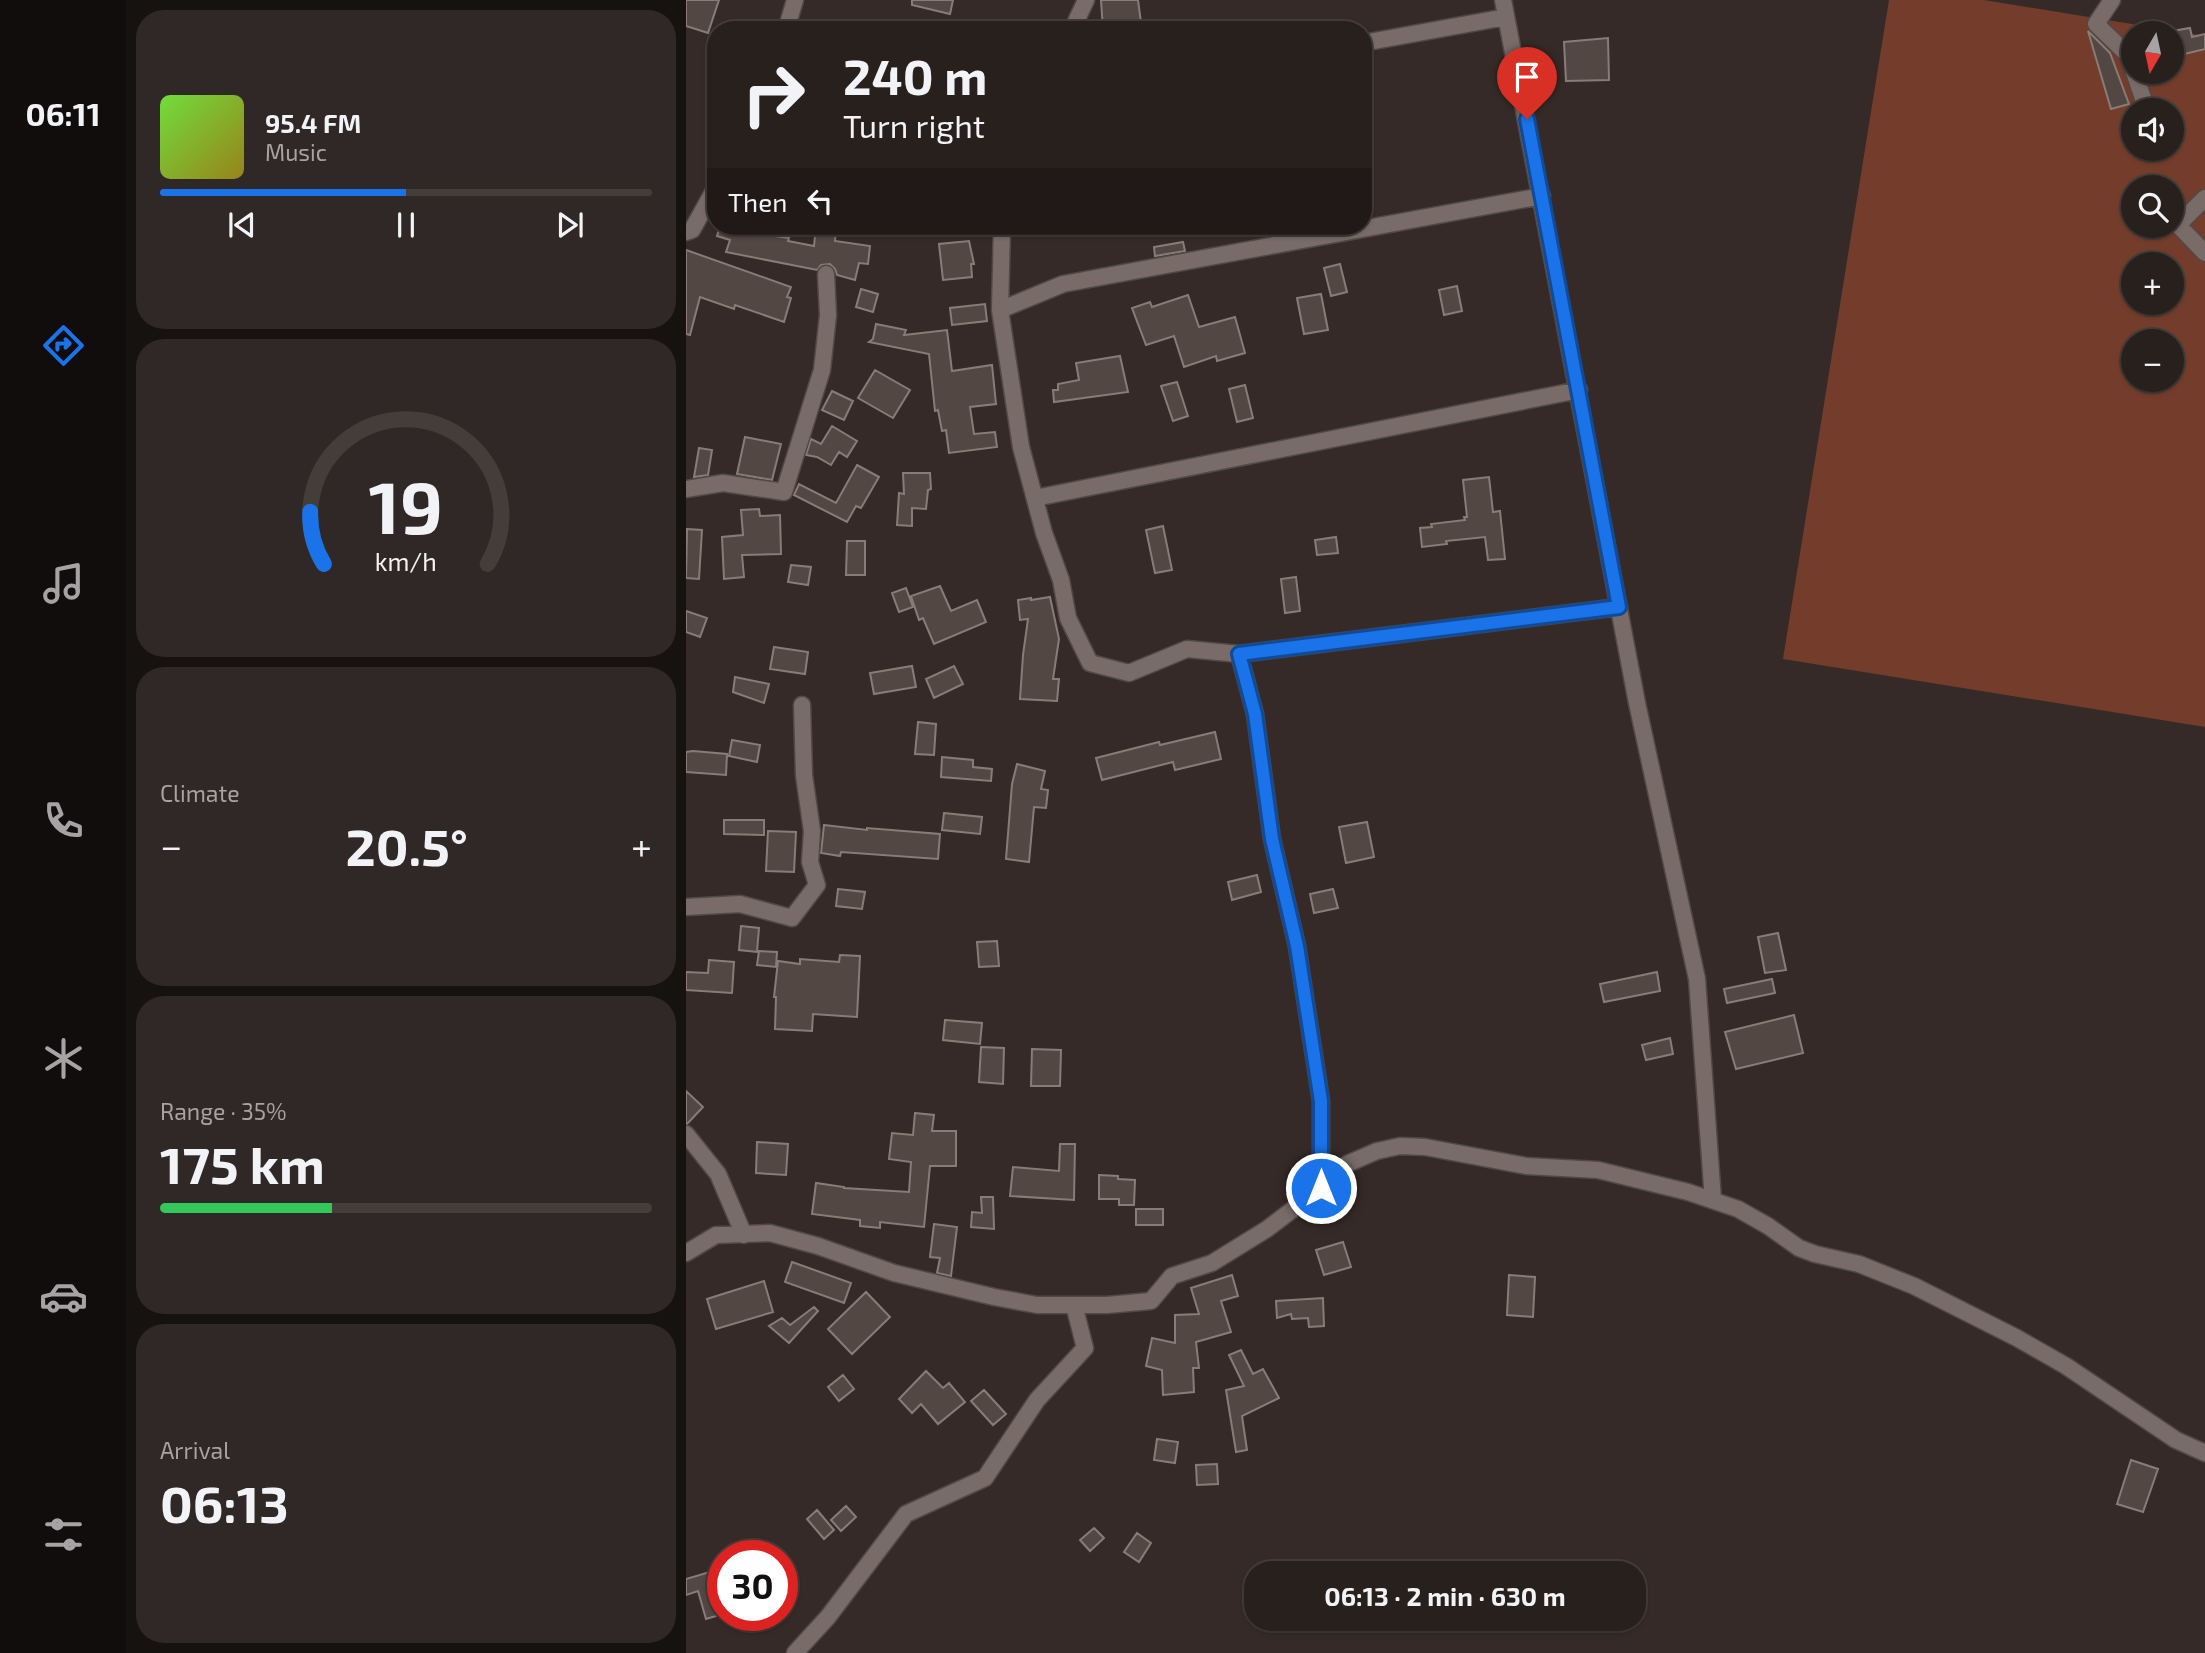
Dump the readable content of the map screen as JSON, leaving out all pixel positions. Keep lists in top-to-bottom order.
{
  "north": "bottom",
  "page": {
    "tabs": "06:11",
    "map_buttons": ["+", "−"],
    "turn": ["240 m", "Turn right"],
    "song": ["95.4 FM", "Music"],
    "then": "Then",
    "tile": [
      "Climate",
      ["Range · 35%", "175 km"],
      ["Arrival", "06:13"]
    ],
    "heat": ["−", "20.5°", "+"],
    "limit": "30",
    "trip": "06:13 · 2 min · 630 m",
    "gauge": ["19", "km/h"]
  }
}
